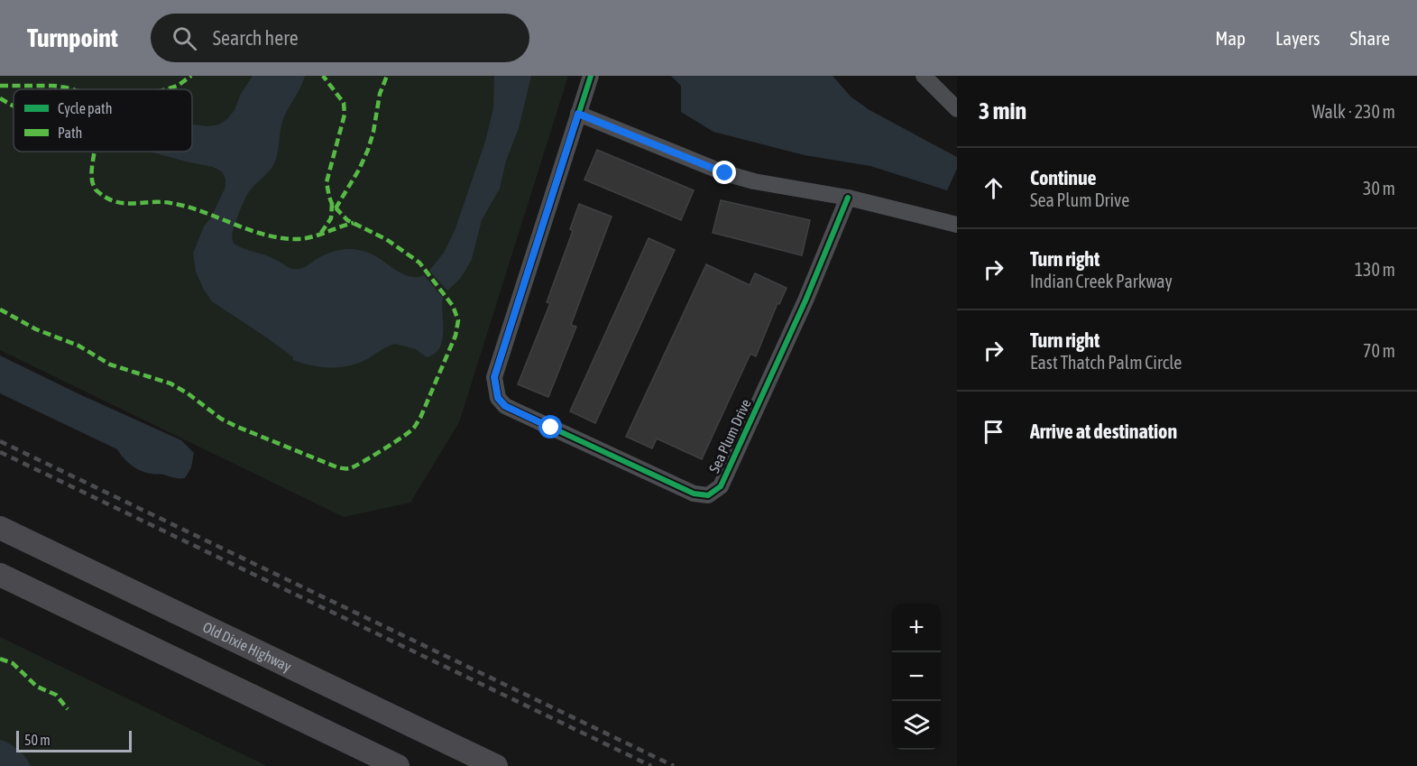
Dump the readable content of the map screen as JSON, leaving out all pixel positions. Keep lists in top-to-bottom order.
{
  "streets": {
    "main road": ["Old Dixie Highway"],
    "street": ["Sea Plum Drive"]
  },
  "legend": ["Cycle path", "Path"],
  "scale_bar": "50 m",
  "page": {
    "header": "Turnpoint",
    "search": "Search here",
    "nav": ["Map", "Layers", "Share"],
    "heading": ["3 min", "Walk · 230 m"],
    "list": [
      ["Continue", "Sea Plum Drive", "30 m"],
      ["Turn right", "Indian Creek Parkway", "130 m"],
      ["Turn right", "East Thatch Palm Circle", "70 m"],
      "Arrive at destination"
    ],
    "map_buttons": ["+", "−"],
    "scale": "50 m"
  }
}
